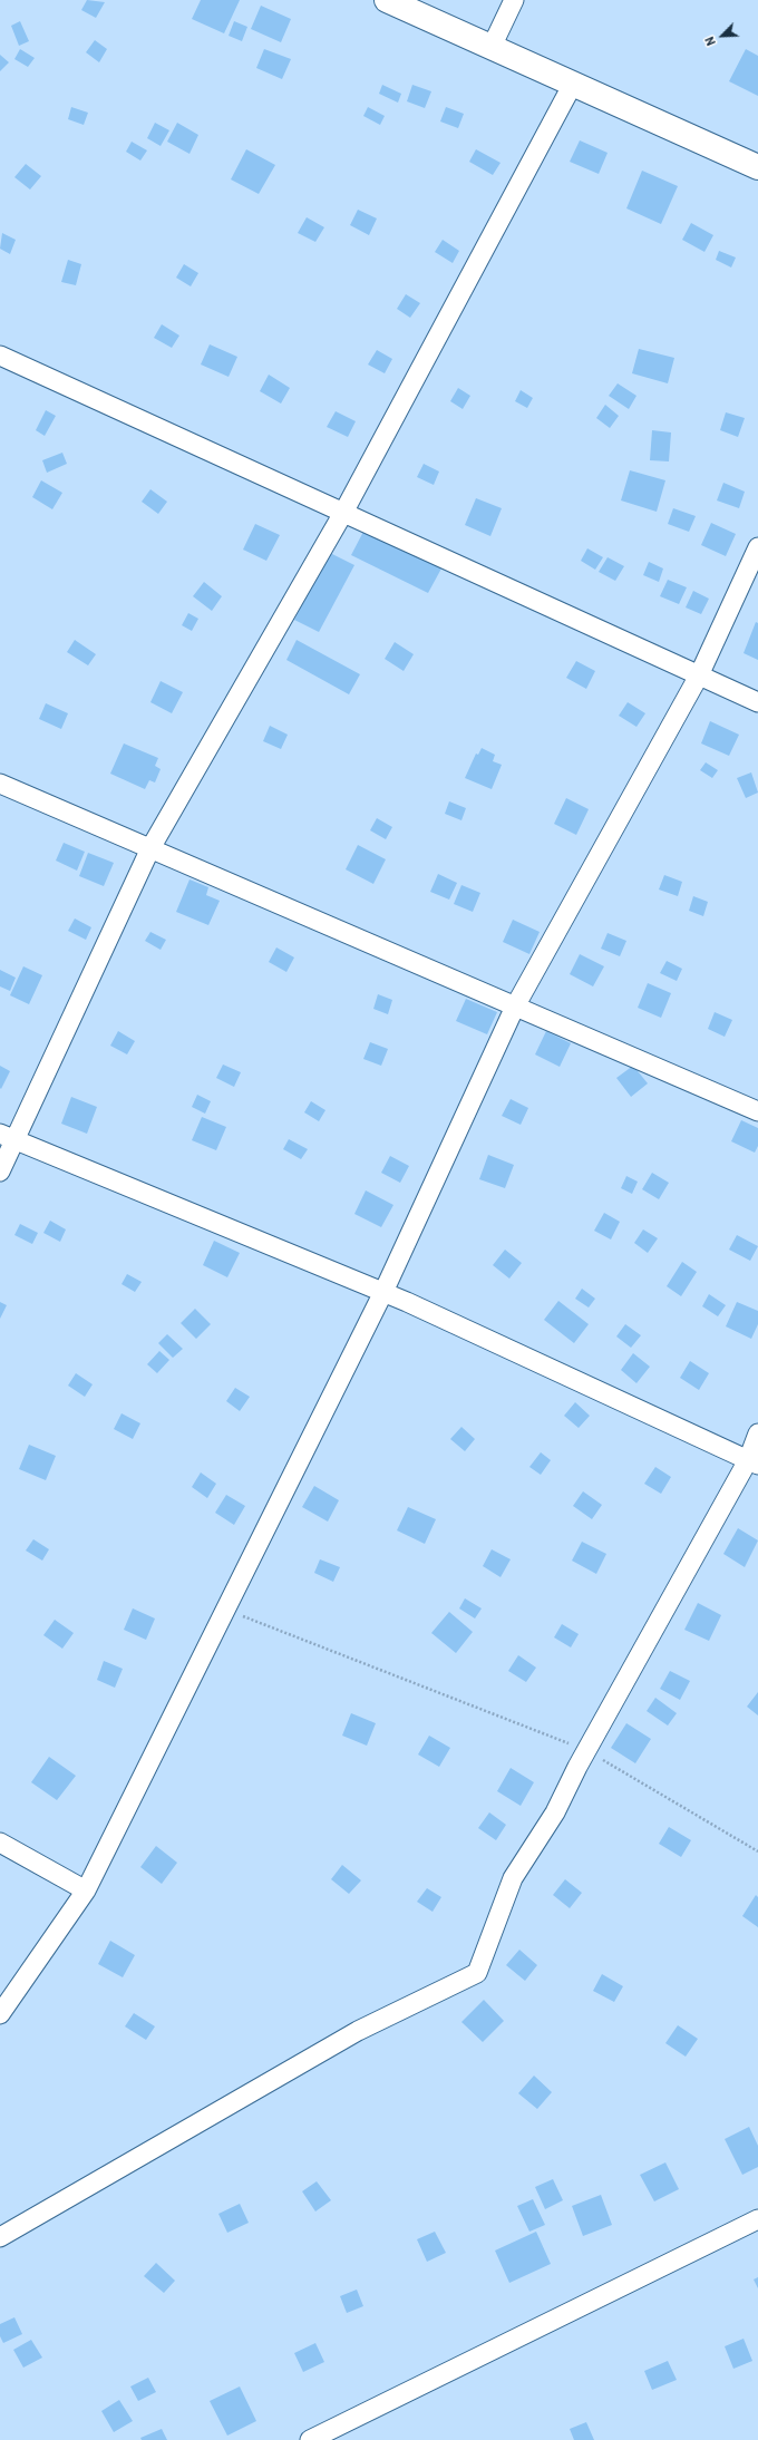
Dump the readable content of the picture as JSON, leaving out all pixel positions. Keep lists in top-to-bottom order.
{
  "north": "bottom left"
}
